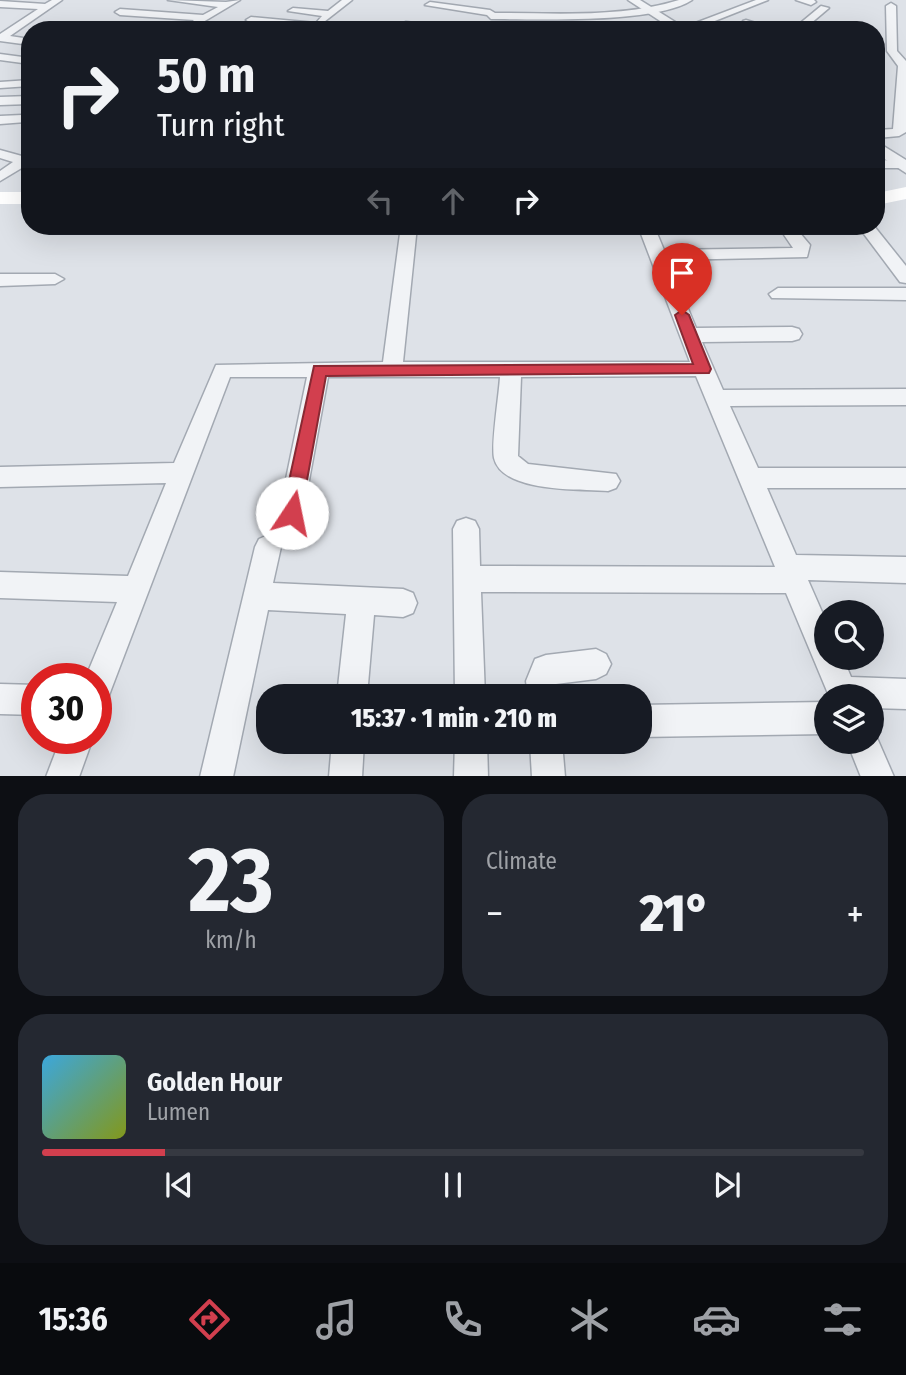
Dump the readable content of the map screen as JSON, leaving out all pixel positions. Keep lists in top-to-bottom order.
{
  "page": {
    "turn": ["50 m", "Turn right"],
    "limit": "30",
    "trip": "15:37 · 1 min · 210 m",
    "tile": [
      ["23", "km/h"],
      "Climate"
    ],
    "heat": ["−", "21°", "+"],
    "song": ["Golden Hour", "Lumen"],
    "tabs": "15:36"
  }
}
